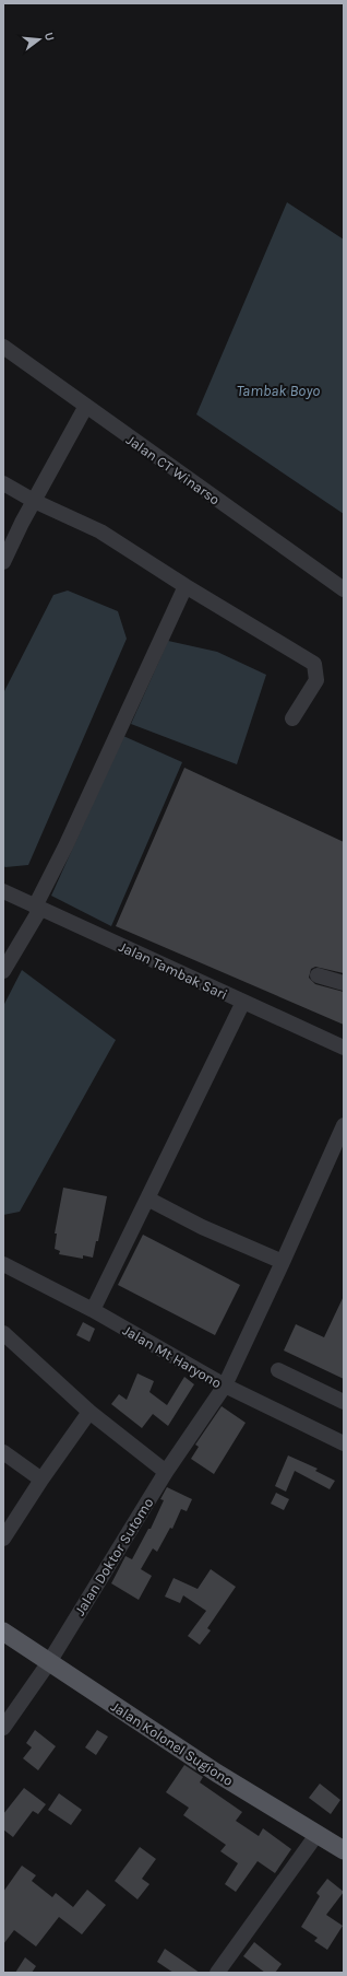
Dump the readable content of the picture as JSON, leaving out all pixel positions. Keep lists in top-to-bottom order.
{
  "streets": {
    "main road": ["Jalan Kolonel Sugiono"],
    "street": [
      "Jalan CT Winarso",
      "Jalan Tambak Sari",
      "Jalan Mt Haryono",
      "Jalan Doktor Sutomo"
    ]
  },
  "crossings": [
    ["Jalan Mt Haryono", "Jalan Doktor Sutomo"],
    ["Jalan Doktor Sutomo", "Jalan Kolonel Sugiono"]
  ],
  "water": ["Tambak Boyo"],
  "north": "right"
}
